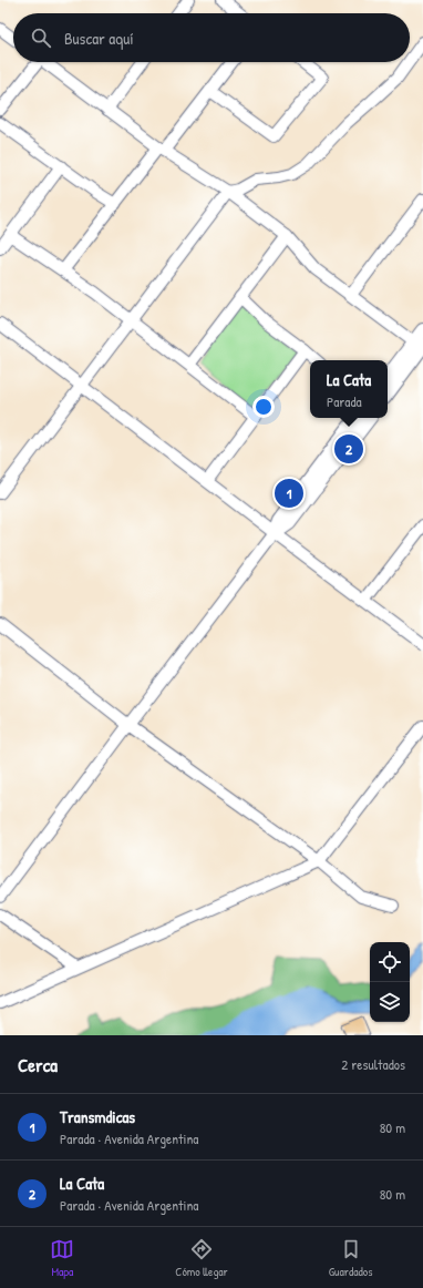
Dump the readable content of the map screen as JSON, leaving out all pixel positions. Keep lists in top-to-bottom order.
{
  "page": {
    "search": "Buscar aquí",
    "popup": ["La Cata", "Parada"],
    "pins": ["2", "1"],
    "heading": ["Cerca", "2 resultados"],
    "list": [
      {
        "mark": "1",
        "name": "Transmdicas",
        "note": "Parada · Avenida Argentina",
        "value": "80 m"
      },
      {
        "mark": "2",
        "name": "La Cata",
        "note": "Parada · Avenida Argentina",
        "value": "80 m"
      }
    ],
    "nav": ["Mapa", "Cómo llegar", "Guardados"]
  }
}
